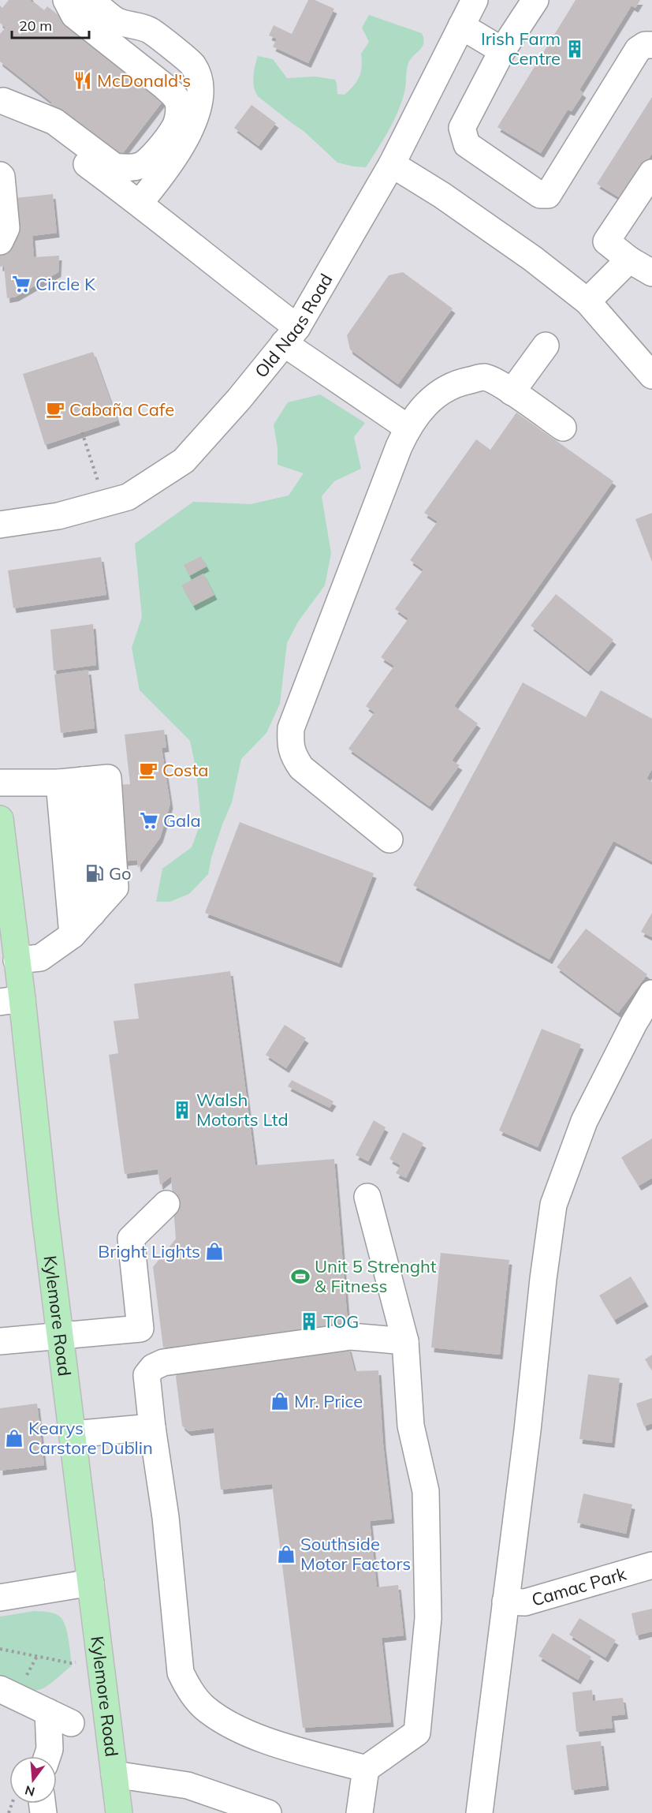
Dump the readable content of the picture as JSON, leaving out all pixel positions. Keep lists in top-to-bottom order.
{
  "streets": {
    "main road": ["Kylemore Road"],
    "street": ["Old Naas Road", "Camac Park"]
  },
  "places": {
    "building": ["Irish Farm Centre", "Walsh Motorts Ltd", "TOG"],
    "restaurant": ["McDonald's"],
    "supermarket": ["Circle K", "Gala"],
    "cafe": ["Cabaña Cafe", "Costa"],
    "fuel station": ["Go"],
    "shop": [
      "Bright Lights",
      "Mr. Price",
      "Kearys Carstore Dublin",
      "Southside Motor Factors"
    ],
    "sports": ["Unit 5 Strenght & Fitness"]
  },
  "scale_bar": "20 m",
  "north": "bottom"
}
